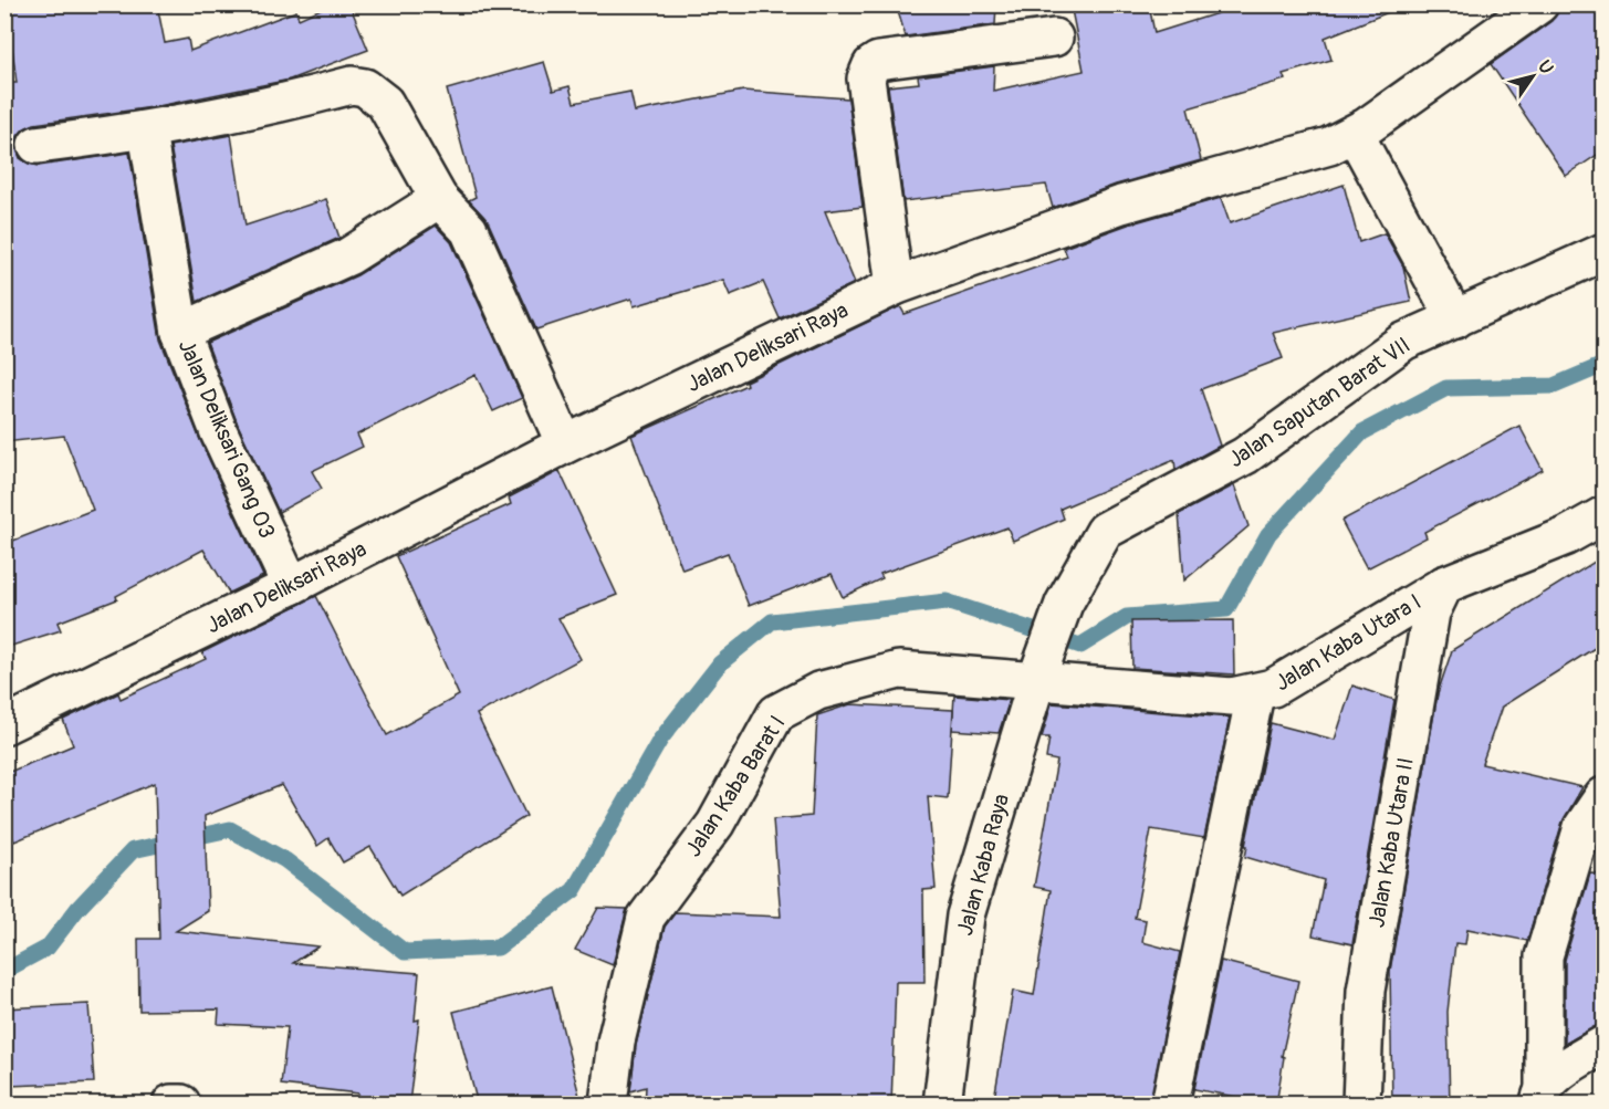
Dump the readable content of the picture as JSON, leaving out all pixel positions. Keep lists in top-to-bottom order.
{
  "streets": {
    "street": [
      "Jalan Deliksari Raya",
      "Jalan Saputan Barat VII",
      "Jalan Deliksari Gang 03",
      "Jalan Kaba Utara I",
      "Jalan Kaba Barat I",
      "Jalan Kaba Utara II",
      "Jalan Kaba Raya"
    ]
  },
  "crossings": [
    ["Jalan Deliksari Raya", "Jalan Deliksari Gang 03"],
    ["Jalan Saputan Barat VII", "Jalan Kaba Utara I"],
    ["Jalan Saputan Barat VII", "Jalan Kaba Barat I"],
    ["Jalan Saputan Barat VII", "Jalan Kaba Raya"],
    ["Jalan Kaba Utara I", "Jalan Kaba Barat I"],
    ["Jalan Kaba Utara I", "Jalan Kaba Utara II"],
    ["Jalan Kaba Utara I", "Jalan Kaba Raya"],
    ["Jalan Kaba Barat I", "Jalan Kaba Raya"]
  ],
  "north": "top right"
}
